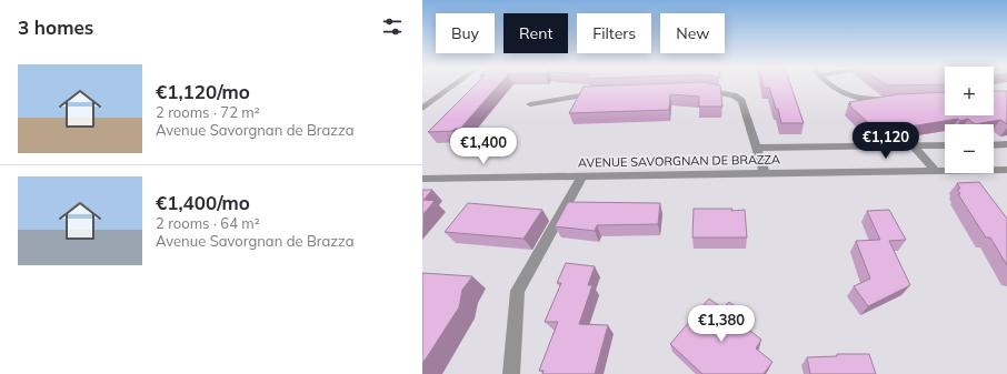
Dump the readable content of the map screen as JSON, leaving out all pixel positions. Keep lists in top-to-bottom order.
{
  "streets": {
    "street": ["AVENUE SAVORGNAN DE BRAZZA"]
  },
  "page": {
    "heading": "3 homes",
    "chip": [
      "Buy",
      "Rent",
      "Filters",
      "New"
    ],
    "list": [
      {
        "name": "€1,120/mo",
        "note": "2 rooms · 72 m² · Avenue Savorgnan de Brazza"
      },
      {
        "name": "€1,400/mo",
        "note": "2 rooms · 64 m² · Avenue Savorgnan de Brazza"
      }
    ],
    "map_buttons": ["+", "−"],
    "price": ["€1,120", "€1,400", "€1,380"]
  }
}
